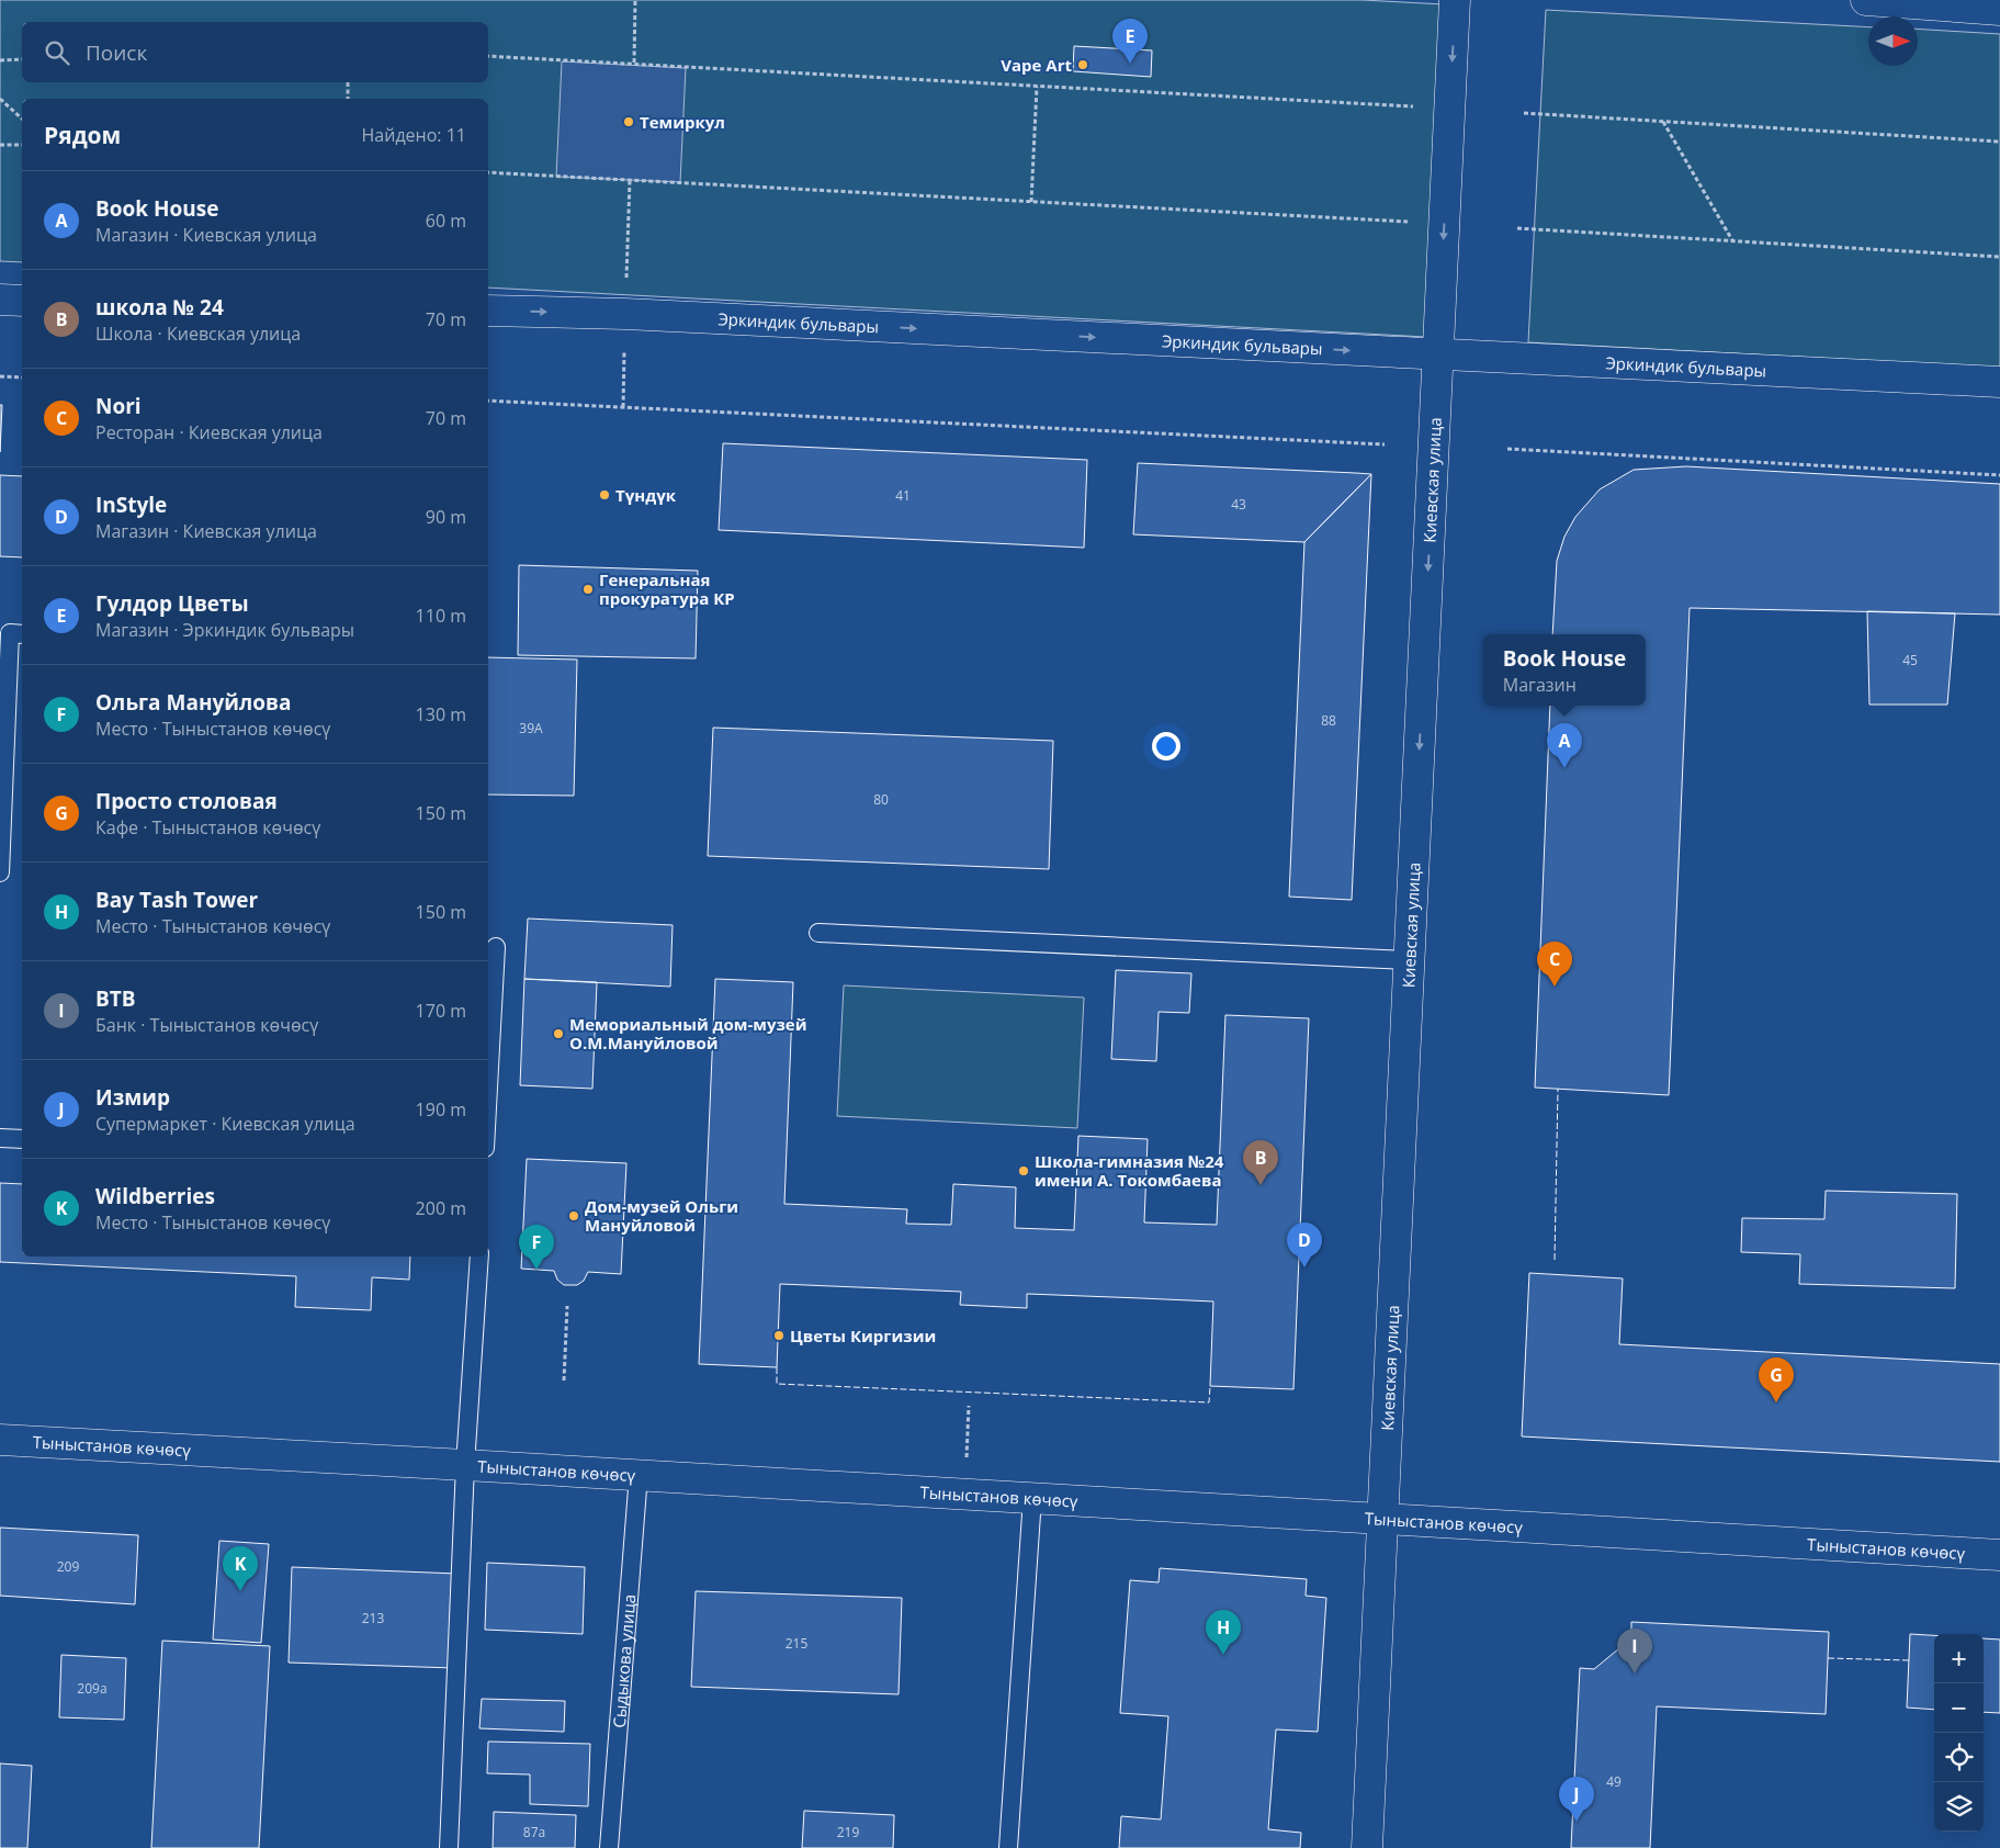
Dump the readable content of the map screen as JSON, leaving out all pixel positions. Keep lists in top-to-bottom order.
{
  "streets": {
    "street": ["Эркиндик бульвары", "Киевская улица", "Тыныстанов көчөсү"],
    "lane": ["Сыдыкова улица"]
  },
  "crossings": [
    ["Эркиндик бульвары", "Киевская улица"],
    ["Киевская улица", "Тыныстанов көчөсү"],
    ["Тыныстанов көчөсү", "Сыдыкова улица"]
  ],
  "one_way": ["Эркиндик бульвары", "Киевская улица"],
  "places": [
    "Vape Art",
    "Темиркул",
    "Түндүк",
    "Генеральная прокуратура КР",
    "Мемориальный дом-музей О.М.Мануйловой",
    "Школа-гимназия №24 имени А. Токомбаева",
    "Дом-музей Ольги Мануйловой",
    "Цветы Киргизии"
  ],
  "house_numbers": [
    "41",
    "43",
    "45",
    "88",
    "39А",
    "80",
    "209",
    "213",
    "215",
    "209а",
    "49",
    "87а",
    "219"
  ],
  "north": "right",
  "page": {
    "pins": [
      "E",
      "A",
      "C",
      "B",
      "D",
      "F",
      "G",
      "K",
      "H",
      "I",
      "J"
    ],
    "search": "Поиск",
    "heading": ["Рядом", "Найдено: 11"],
    "list": [
      {
        "mark": "A",
        "name": "Book House",
        "note": "Магазин · Киевская улица",
        "value": "60 m"
      },
      {
        "mark": "B",
        "name": "школа № 24",
        "note": "Школа · Киевская улица",
        "value": "70 m"
      },
      {
        "mark": "C",
        "name": "Nori",
        "note": "Ресторан · Киевская улица",
        "value": "70 m"
      },
      {
        "mark": "D",
        "name": "InStyle",
        "note": "Магазин · Киевская улица",
        "value": "90 m"
      },
      {
        "mark": "E",
        "name": "Гулдор Цветы",
        "note": "Магазин · Эркиндик бульвары",
        "value": "110 m"
      },
      {
        "mark": "F",
        "name": "Ольга Мануйлова",
        "note": "Место · Тыныстанов көчөсү",
        "value": "130 m"
      },
      {
        "mark": "G",
        "name": "Просто столовая",
        "note": "Кафе · Тыныстанов көчөсү",
        "value": "150 m"
      },
      {
        "mark": "H",
        "name": "Bay Tash Tower",
        "note": "Место · Тыныстанов көчөсү",
        "value": "150 m"
      },
      {
        "mark": "I",
        "name": "BTB",
        "note": "Банк · Тыныстанов көчөсү",
        "value": "170 m"
      },
      {
        "mark": "J",
        "name": "Измир",
        "note": "Супермаркет · Киевская улица",
        "value": "190 m"
      },
      {
        "mark": "K",
        "name": "Wildberries",
        "note": "Место · Тыныстанов көчөсү",
        "value": "200 m"
      }
    ],
    "popup": ["Book House", "Магазин"],
    "map_buttons": ["+", "−"]
  }
}
